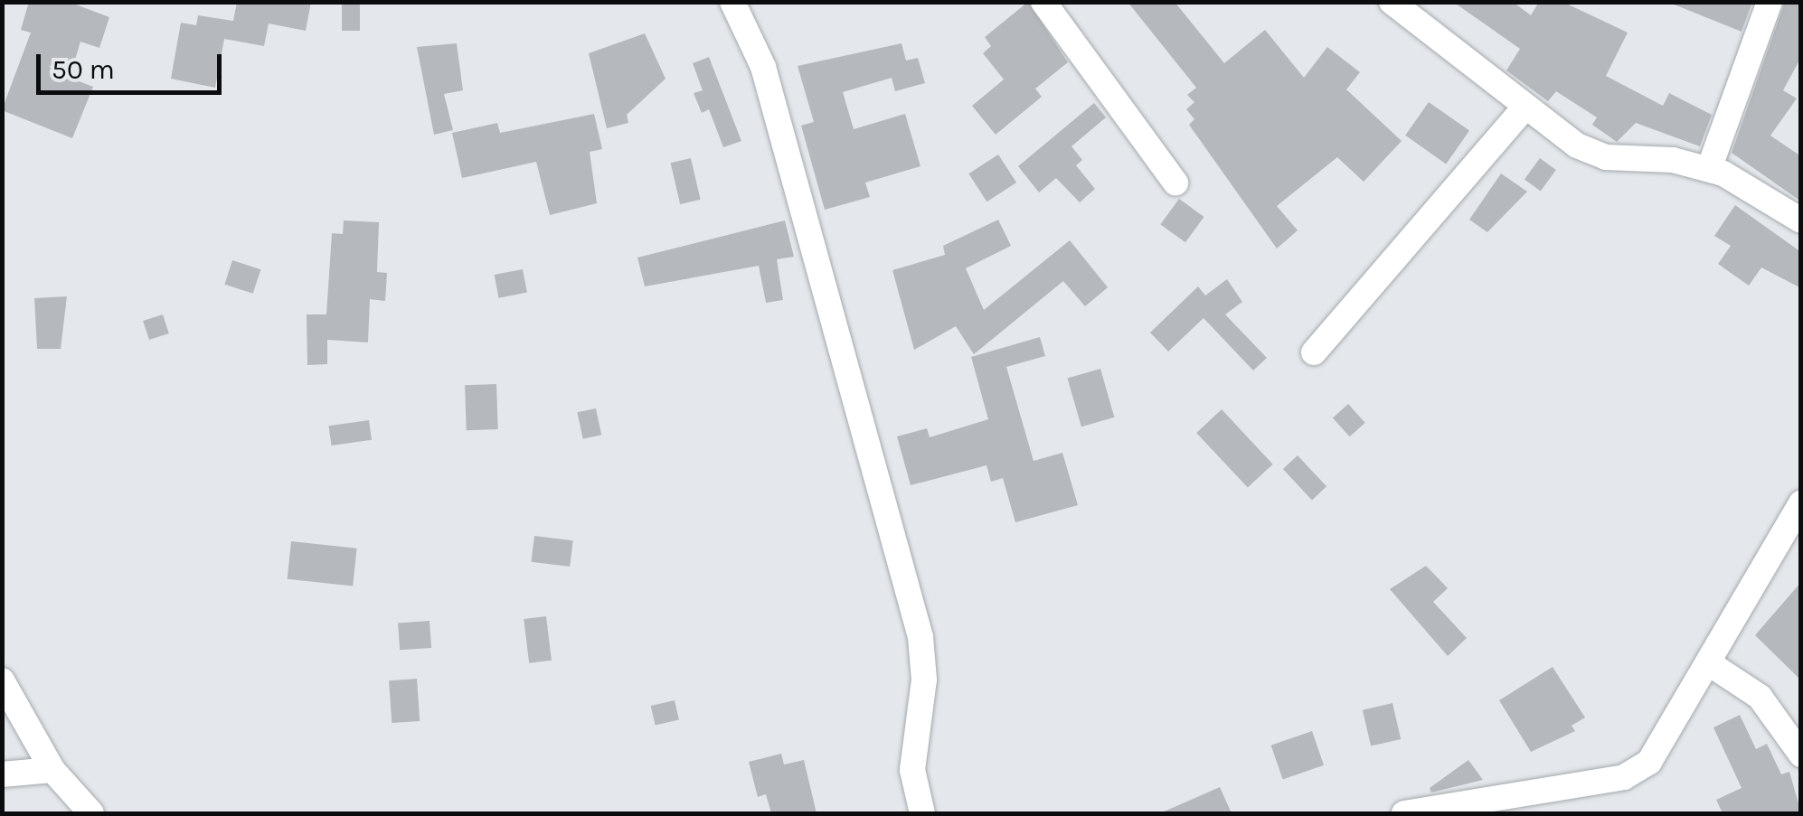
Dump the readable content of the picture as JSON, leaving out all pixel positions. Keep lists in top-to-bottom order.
{
  "scale_bar": "50 m"
}
